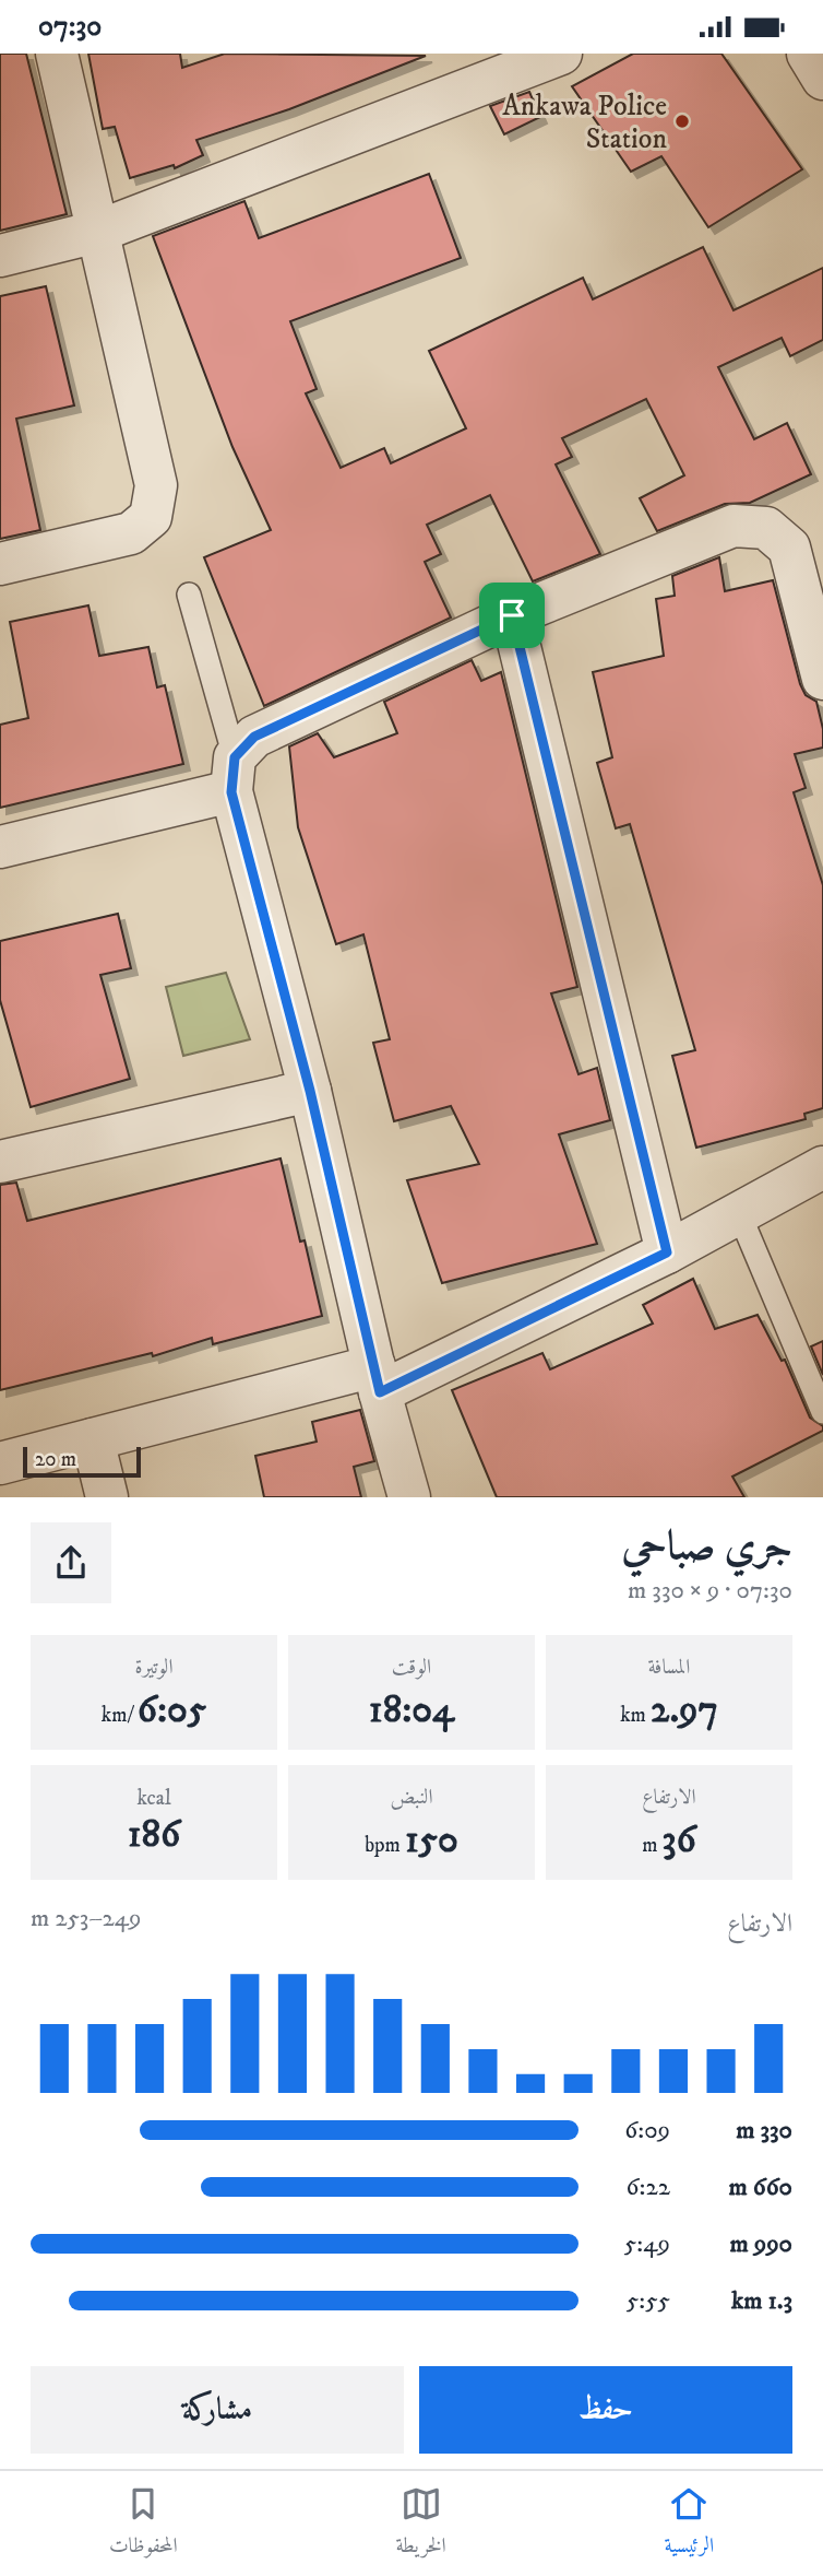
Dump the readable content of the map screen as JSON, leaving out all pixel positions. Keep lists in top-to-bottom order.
{
  "places": ["Ankawa Police Station"],
  "scale_bar": "20 m",
  "page": {
    "status": "07:30",
    "scale": "20 m",
    "heading": ["جري صباحي", "07:30 · 9 × 330 m"],
    "stats": [
      ["المسافة", "2.97 km"],
      ["الوقت", "18:04"],
      ["الوتيرة", "6:05 /km"],
      ["الارتفاع", "36 m"],
      ["النبض", "150 bpm"],
      ["kcal", "186"]
    ],
    "chart": ["الارتفاع", "249–253 m"],
    "list": [
      {
        "name": "330 m",
        "note": "6:09"
      },
      {
        "name": "660 m",
        "note": "6:22"
      },
      {
        "name": "990 m",
        "note": "5:49"
      },
      {
        "name": "1.3 km",
        "note": "5:55"
      }
    ],
    "buttons": ["حفظ", "مشاركة"],
    "tabs": ["الرئيسية", "الخريطة", "المحفوظات"]
  }
}
